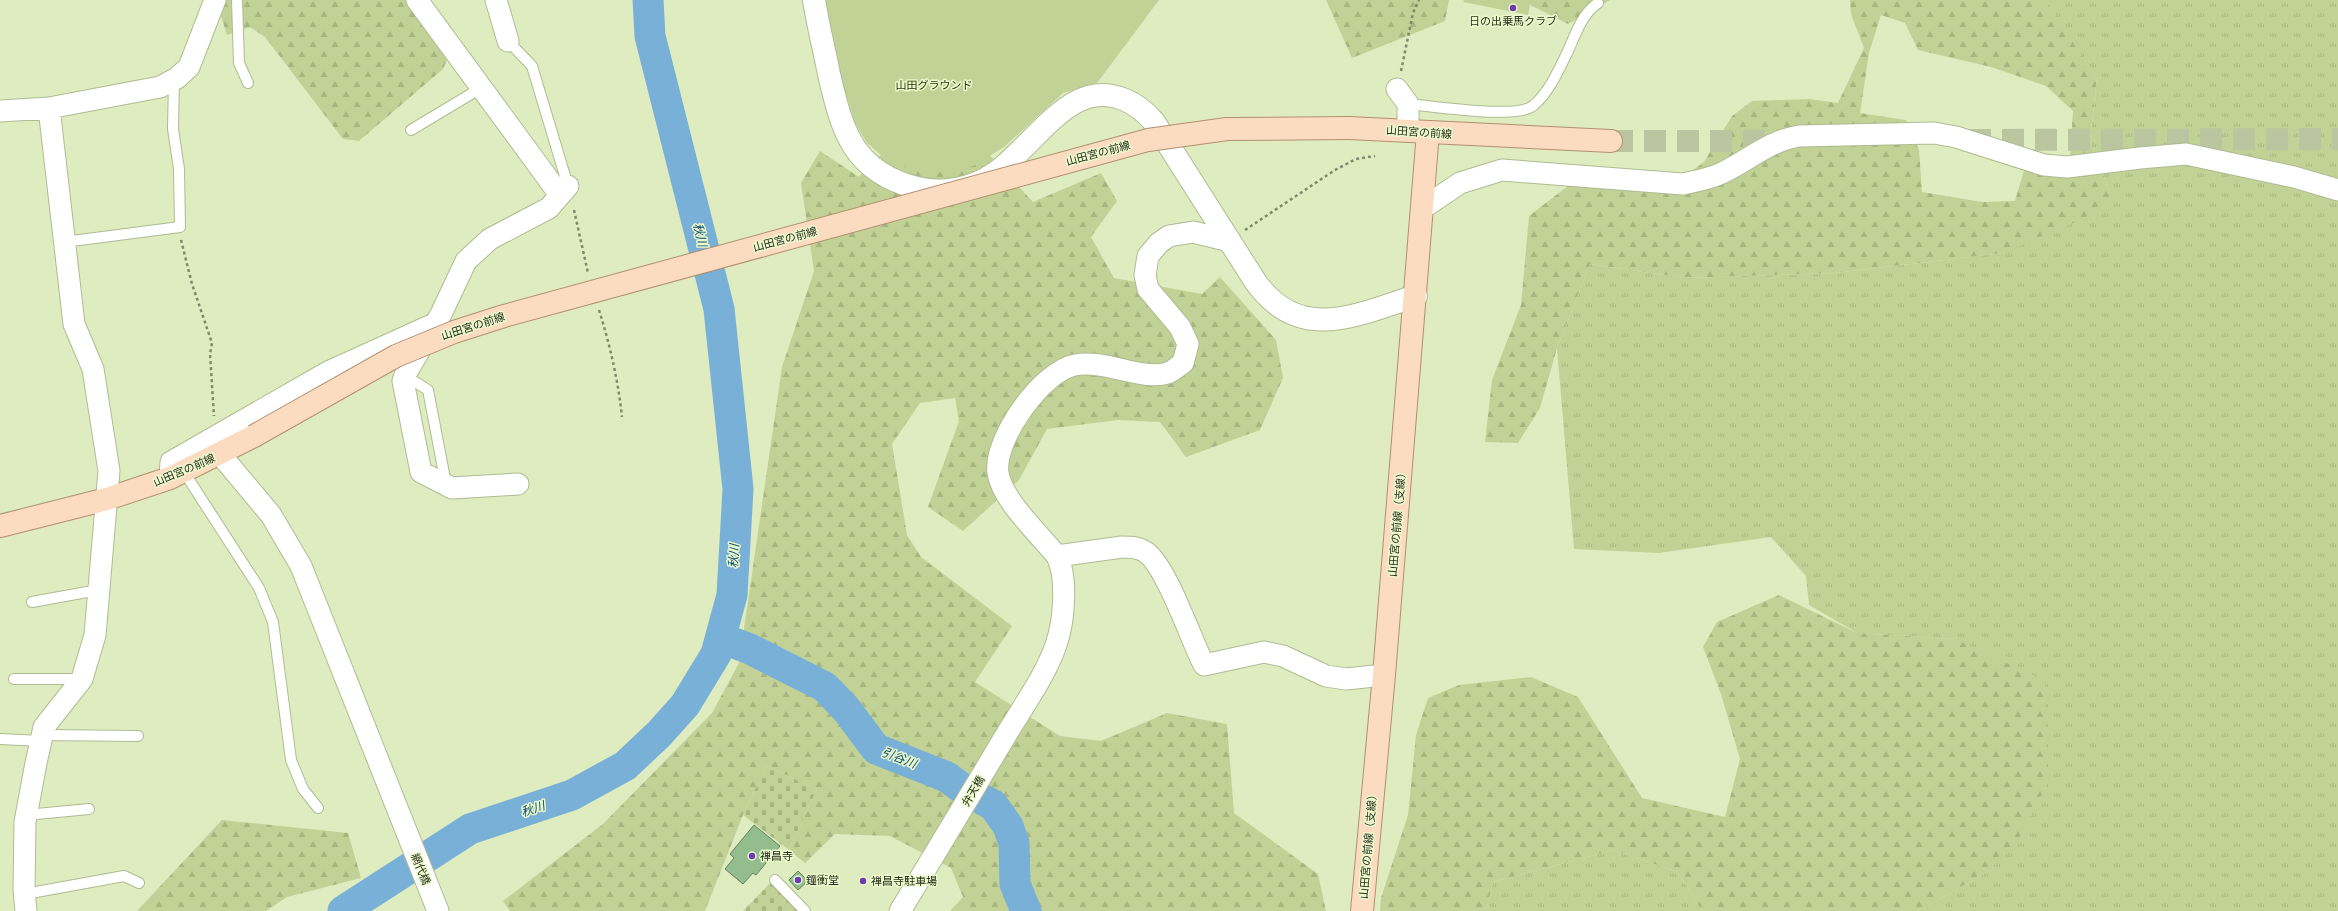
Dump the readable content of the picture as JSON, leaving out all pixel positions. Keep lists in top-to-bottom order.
{
  "streets": {
    "main road": ["山田宮の前線", "山田宮の前線（支線）"],
    "street": ["弁天橋", "網代橋"]
  },
  "crossings": [
    ["山田宮の前線", "山田宮の前線（支線）"],
    ["山田宮の前線", "網代橋"]
  ],
  "water": ["秋川", "引谷川"],
  "parks": ["山田グラウンド"],
  "places": [
    "日の出乗馬クラブ",
    "禅昌寺",
    "鐘衝堂",
    "禅昌寺駐車場"
  ]
}
